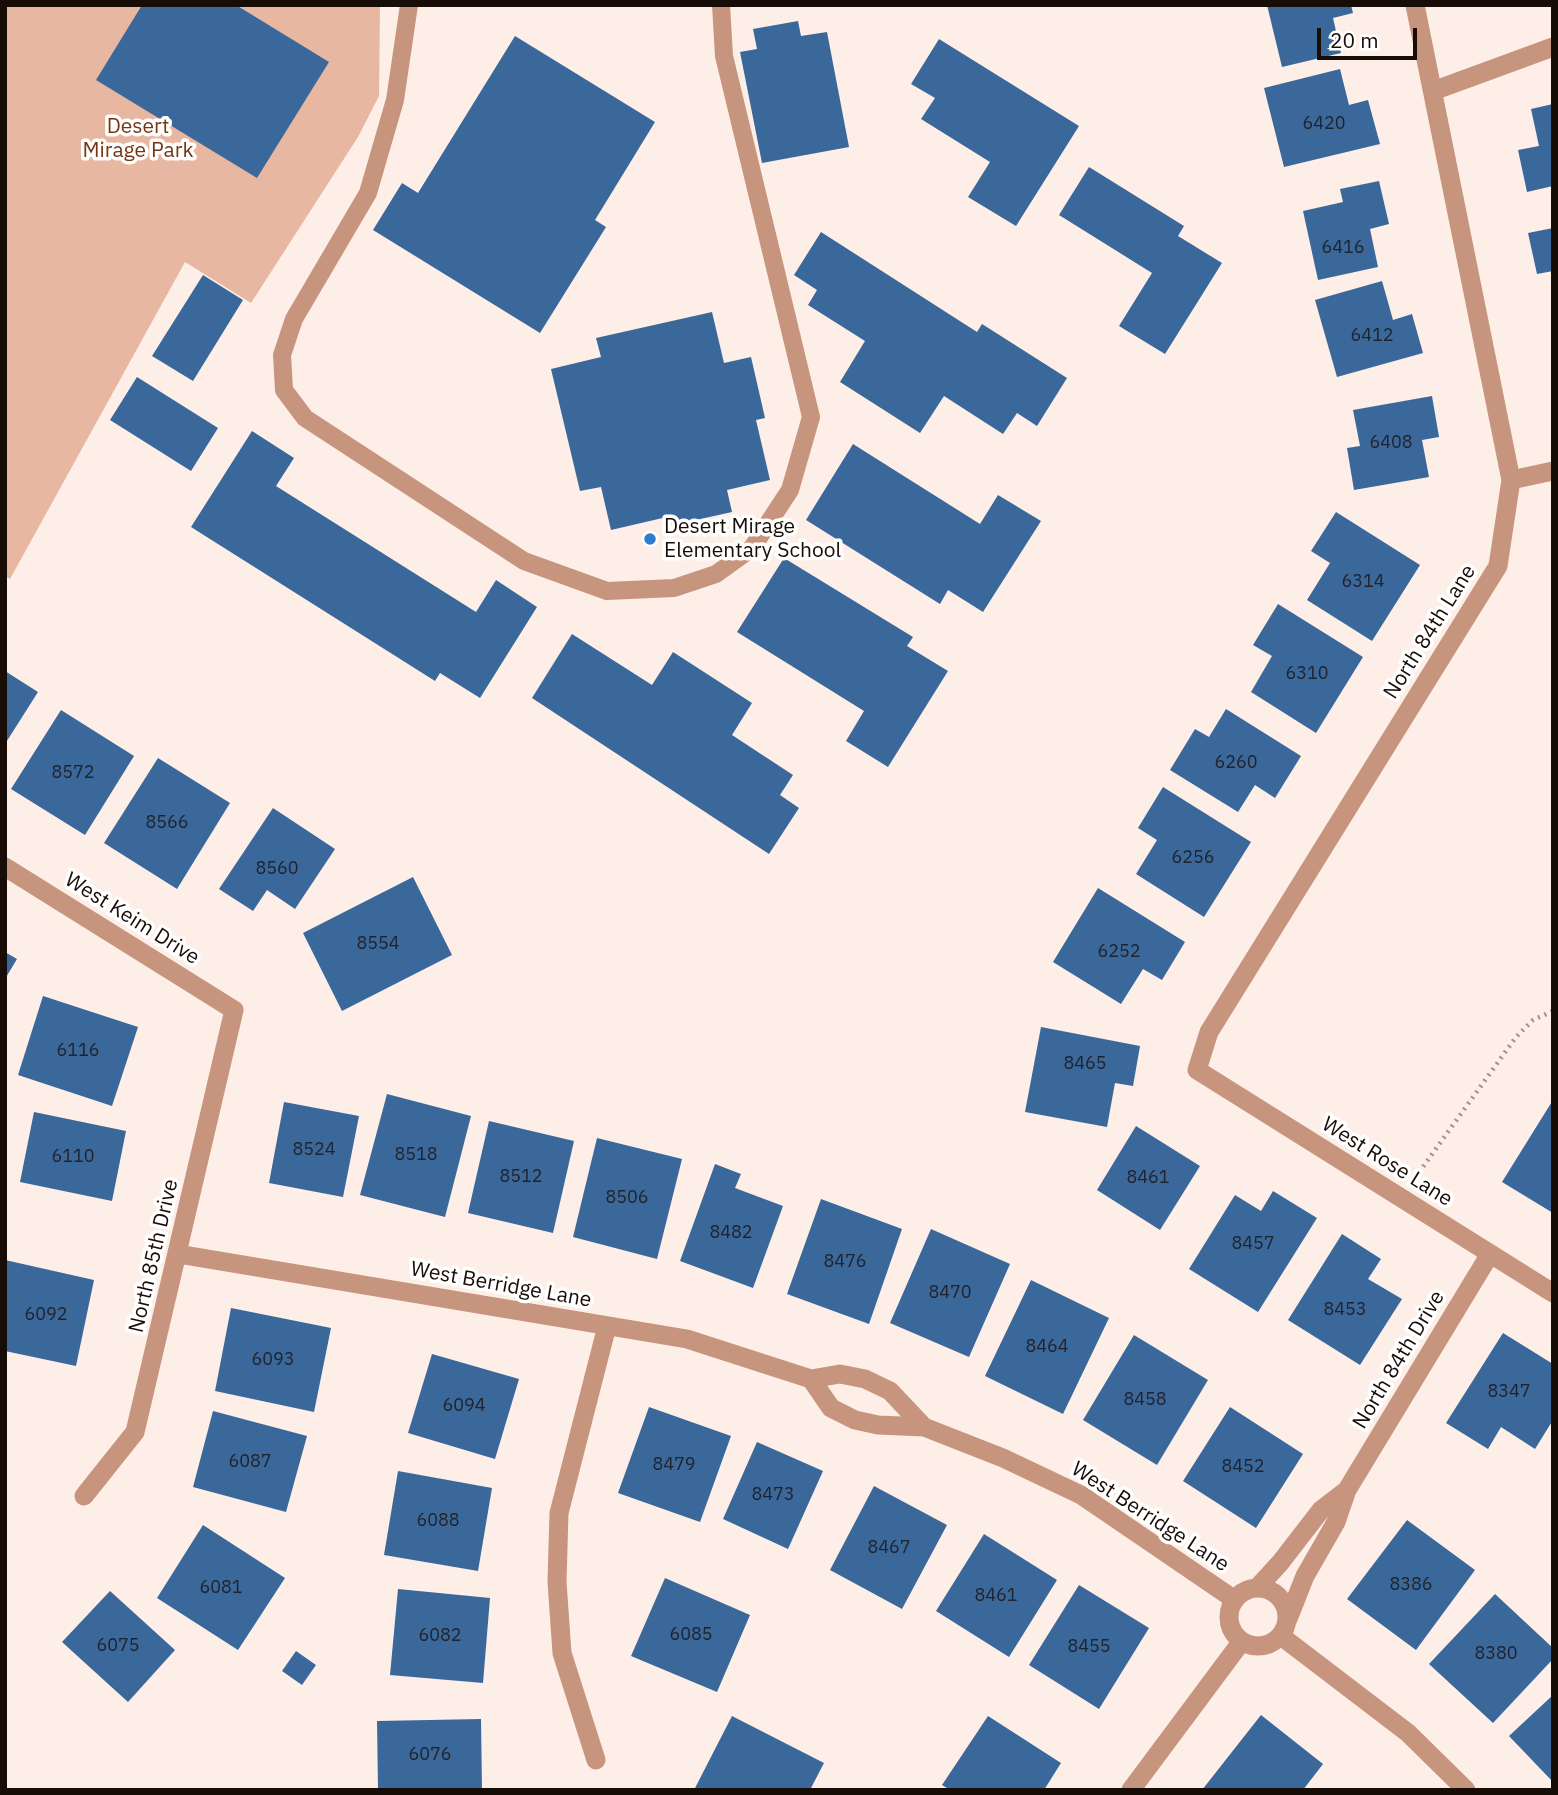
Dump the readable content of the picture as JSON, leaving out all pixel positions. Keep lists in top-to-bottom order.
{
  "streets": {
    "street": [
      "North 84th Lane",
      "West Keim Drive",
      "West Rose Lane",
      "North 85th Drive",
      "West Berridge Lane",
      "North 84th Drive"
    ]
  },
  "crossings": [
    ["North 84th Lane", "West Rose Lane"],
    ["West Keim Drive", "North 85th Drive"],
    ["West Rose Lane", "North 84th Drive"],
    ["North 85th Drive", "West Berridge Lane"],
    ["West Berridge Lane", "North 84th Drive"]
  ],
  "parks": ["Desert Mirage Park"],
  "places": ["Desert Mirage Elementary School"],
  "house_numbers": [
    "6420",
    "6416",
    "6412",
    "6408",
    "6314",
    "6310",
    "6260",
    "8572",
    "8566",
    "6256",
    "8560",
    "8554",
    "6252",
    "6116",
    "8465",
    "8524",
    "8518",
    "6110",
    "8512",
    "8461",
    "8506",
    "8482",
    "8457",
    "8476",
    "8470",
    "8453",
    "6092",
    "8464",
    "6093",
    "8347",
    "8458",
    "6094",
    "6087",
    "8479",
    "8452",
    "8473",
    "6088",
    "8467",
    "8386",
    "6081",
    "8461",
    "6085",
    "6082",
    "6075",
    "8455",
    "8380",
    "6076"
  ],
  "scale_bar": "20 m"
}
